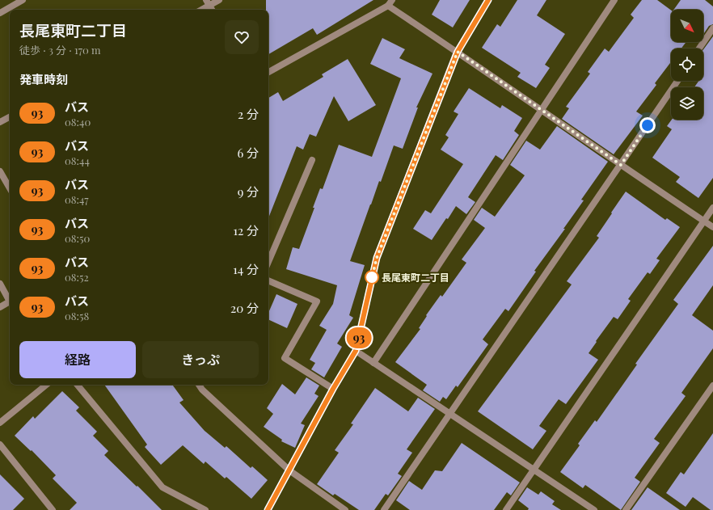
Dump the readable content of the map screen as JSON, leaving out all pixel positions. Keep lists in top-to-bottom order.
{
  "places": ["長尾東町二丁目"],
  "lines": ["bus line 93"],
  "north": "bottom right",
  "page": {
    "on_map": "93",
    "heading": [
      ["長尾東町二丁目", "徒歩 · 3 分 · 170 m"],
      "発車時刻"
    ],
    "list": [
      {
        "mark": "93",
        "name": "バス",
        "note": "08:40",
        "value": "2 分"
      },
      {
        "mark": "93",
        "name": "バス",
        "note": "08:44",
        "value": "6 分"
      },
      {
        "mark": "93",
        "name": "バス",
        "note": "08:47",
        "value": "9 分"
      },
      {
        "mark": "93",
        "name": "バス",
        "note": "08:50",
        "value": "12 分"
      },
      {
        "mark": "93",
        "name": "バス",
        "note": "08:52",
        "value": "14 分"
      },
      {
        "mark": "93",
        "name": "バス",
        "note": "08:58",
        "value": "20 分"
      }
    ],
    "buttons": ["経路", "きっぷ"]
  }
}
